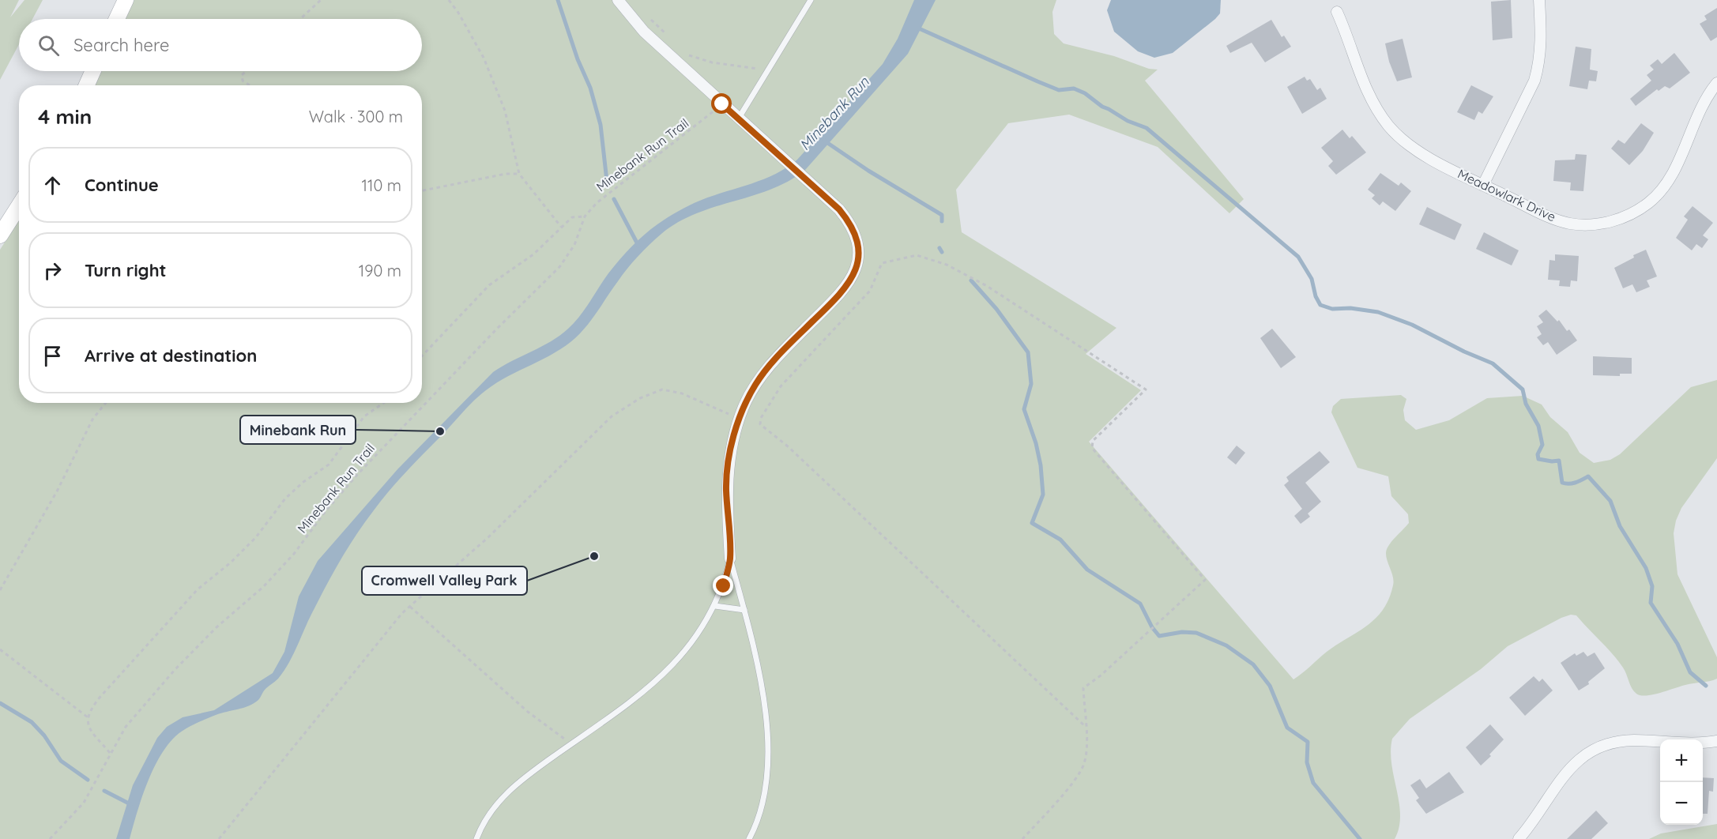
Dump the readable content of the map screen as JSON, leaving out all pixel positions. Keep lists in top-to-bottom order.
{
  "streets": {
    "street": ["Meadowlark Drive"],
    "path": ["Minebank Run Trail"]
  },
  "water": ["Minebank Run"],
  "places": ["Minebank Run", "Cromwell Valley Park"],
  "page": {
    "search": "Search here",
    "heading": ["4 min", "Walk · 300 m"],
    "list": [
      ["Continue", "110 m"],
      ["Turn right", "190 m"],
      "Arrive at destination"
    ],
    "map_buttons": ["+", "−"]
  }
}
